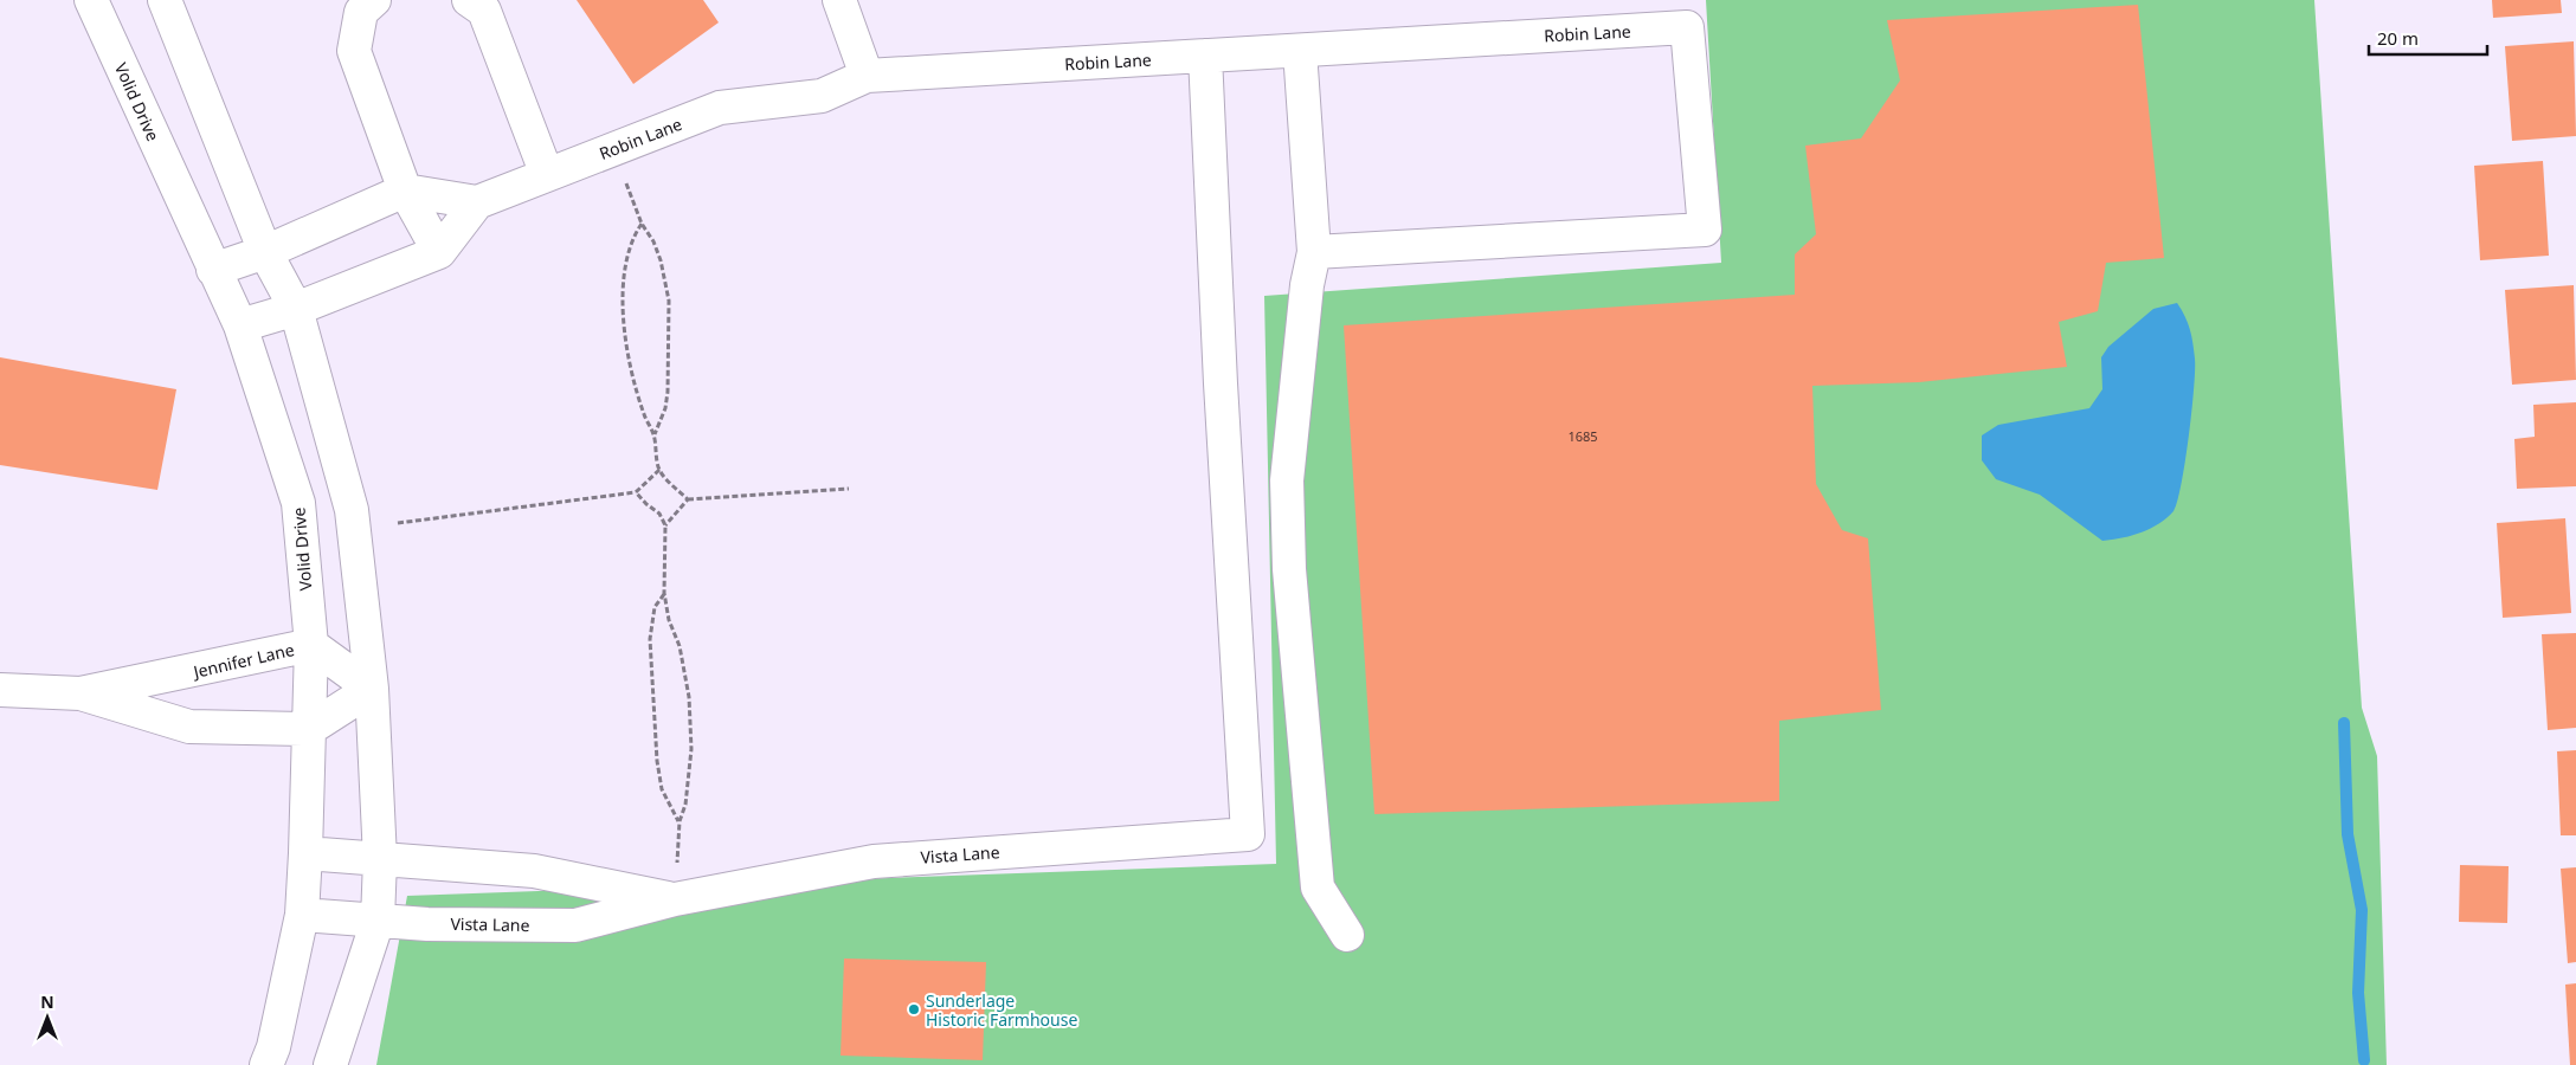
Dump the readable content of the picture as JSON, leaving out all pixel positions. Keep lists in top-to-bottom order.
{
  "streets": {
    "street": [
      "Robin Lane",
      "Volid Drive",
      "Jennifer Lane",
      "Vista Lane"
    ]
  },
  "crossings": [
    ["Robin Lane", "Vista Lane"],
    ["Volid Drive", "Jennifer Lane"],
    ["Volid Drive", "Vista Lane"]
  ],
  "places": ["Sunderlage Historic Farmhouse"],
  "house_numbers": ["1685"],
  "scale_bar": "20 m",
  "north": "top"
}
